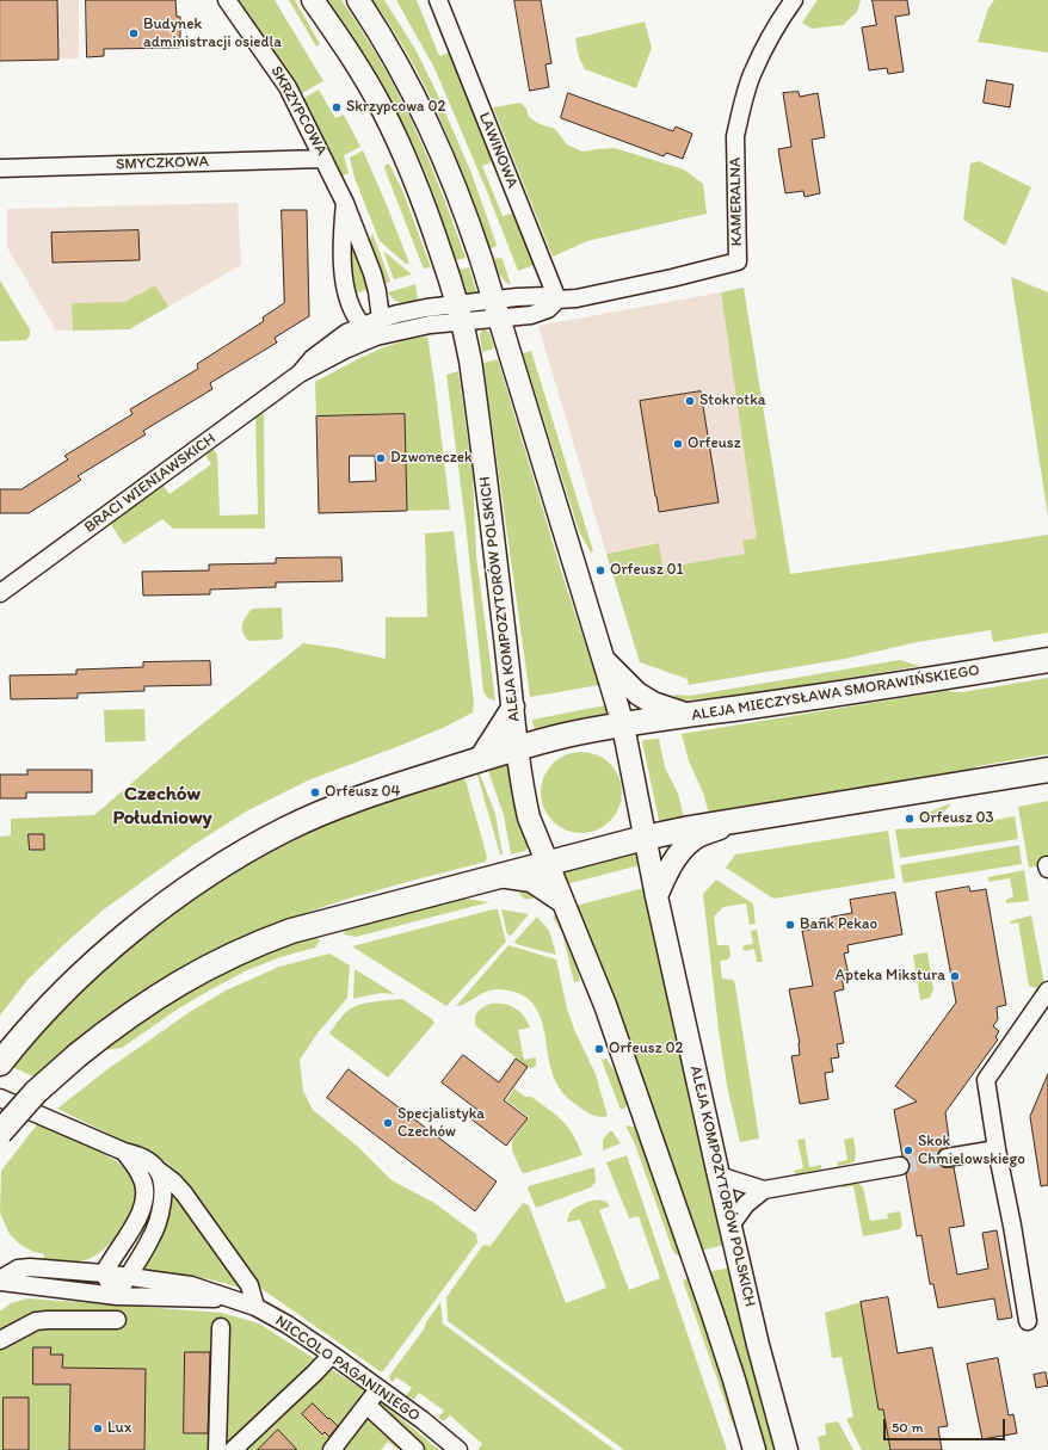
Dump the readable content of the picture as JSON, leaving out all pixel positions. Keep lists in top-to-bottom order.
{
  "streets": {
    "main road": ["ALEJA MIECZYSŁAWA SMORAWIŃSKIEGO"],
    "street": [
      "SKRZYPCOWA",
      "LAWINOWA",
      "SMYCZKOWA",
      "KAMERALNA",
      "BRACI WIENIAWSKICH",
      "ALEJA KOMPOZYTORÓW POLSKICH",
      "NICCOLO PAGANINIEGO"
    ]
  },
  "crossings": [
    ["SKRZYPCOWA", "SMYCZKOWA"],
    ["SKRZYPCOWA", "BRACI WIENIAWSKICH"],
    ["LAWINOWA", "KAMERALNA"],
    ["KAMERALNA", "BRACI WIENIAWSKICH"],
    ["KAMERALNA", "ALEJA KOMPOZYTORÓW POLSKICH"],
    ["BRACI WIENIAWSKICH", "ALEJA KOMPOZYTORÓW POLSKICH"],
    ["ALEJA KOMPOZYTORÓW POLSKICH", "ALEJA MIECZYSŁAWA SMORAWIŃSKIEGO"]
  ],
  "districts": ["Czechów Południowy"],
  "places": [
    "Budynek administracji osiedla",
    "Skrzypcowa 02",
    "Stokrotka",
    "Orfeusz",
    "Dzwoneczek",
    "Orfeusz 01",
    "Orfeusz 04",
    "Orfeusz 03",
    "Bank Pekao",
    "Apteka Mikstura",
    "Orfeusz 02",
    "Specjalistyka Czechów",
    "Skok Chmielowskiego",
    "Lux"
  ],
  "scale_bar": "50 m"
}
